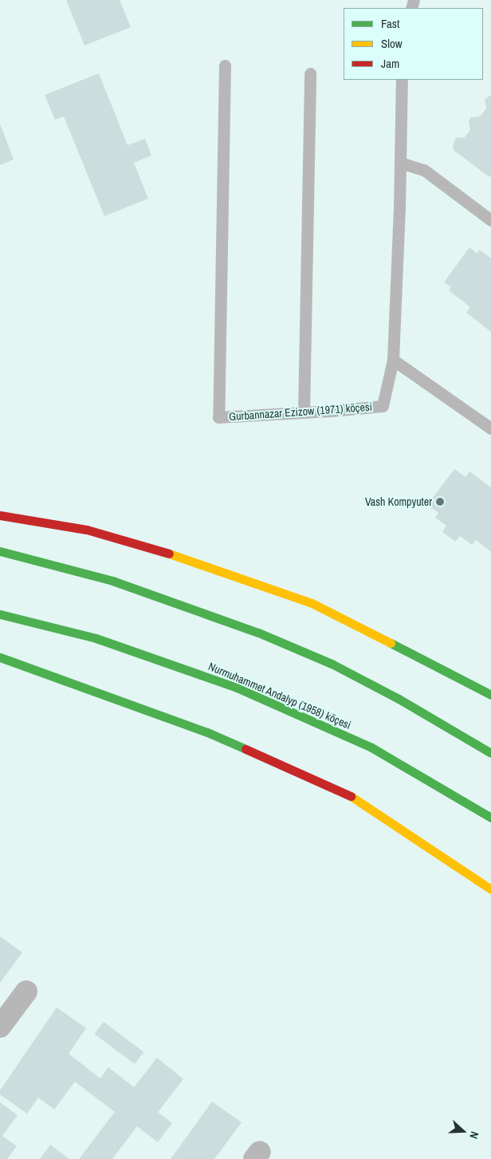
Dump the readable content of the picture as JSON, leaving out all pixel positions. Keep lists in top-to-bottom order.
{
  "streets": {
    "main road": ["Nurmuhammet Andalyp (1958) köçesi"],
    "lane": ["Gurbannazar Ezizow (1971) köçesi"]
  },
  "places": ["Vash Kompyuter"],
  "legend": ["Fast", "Slow", "Jam"],
  "north": "right"
}
